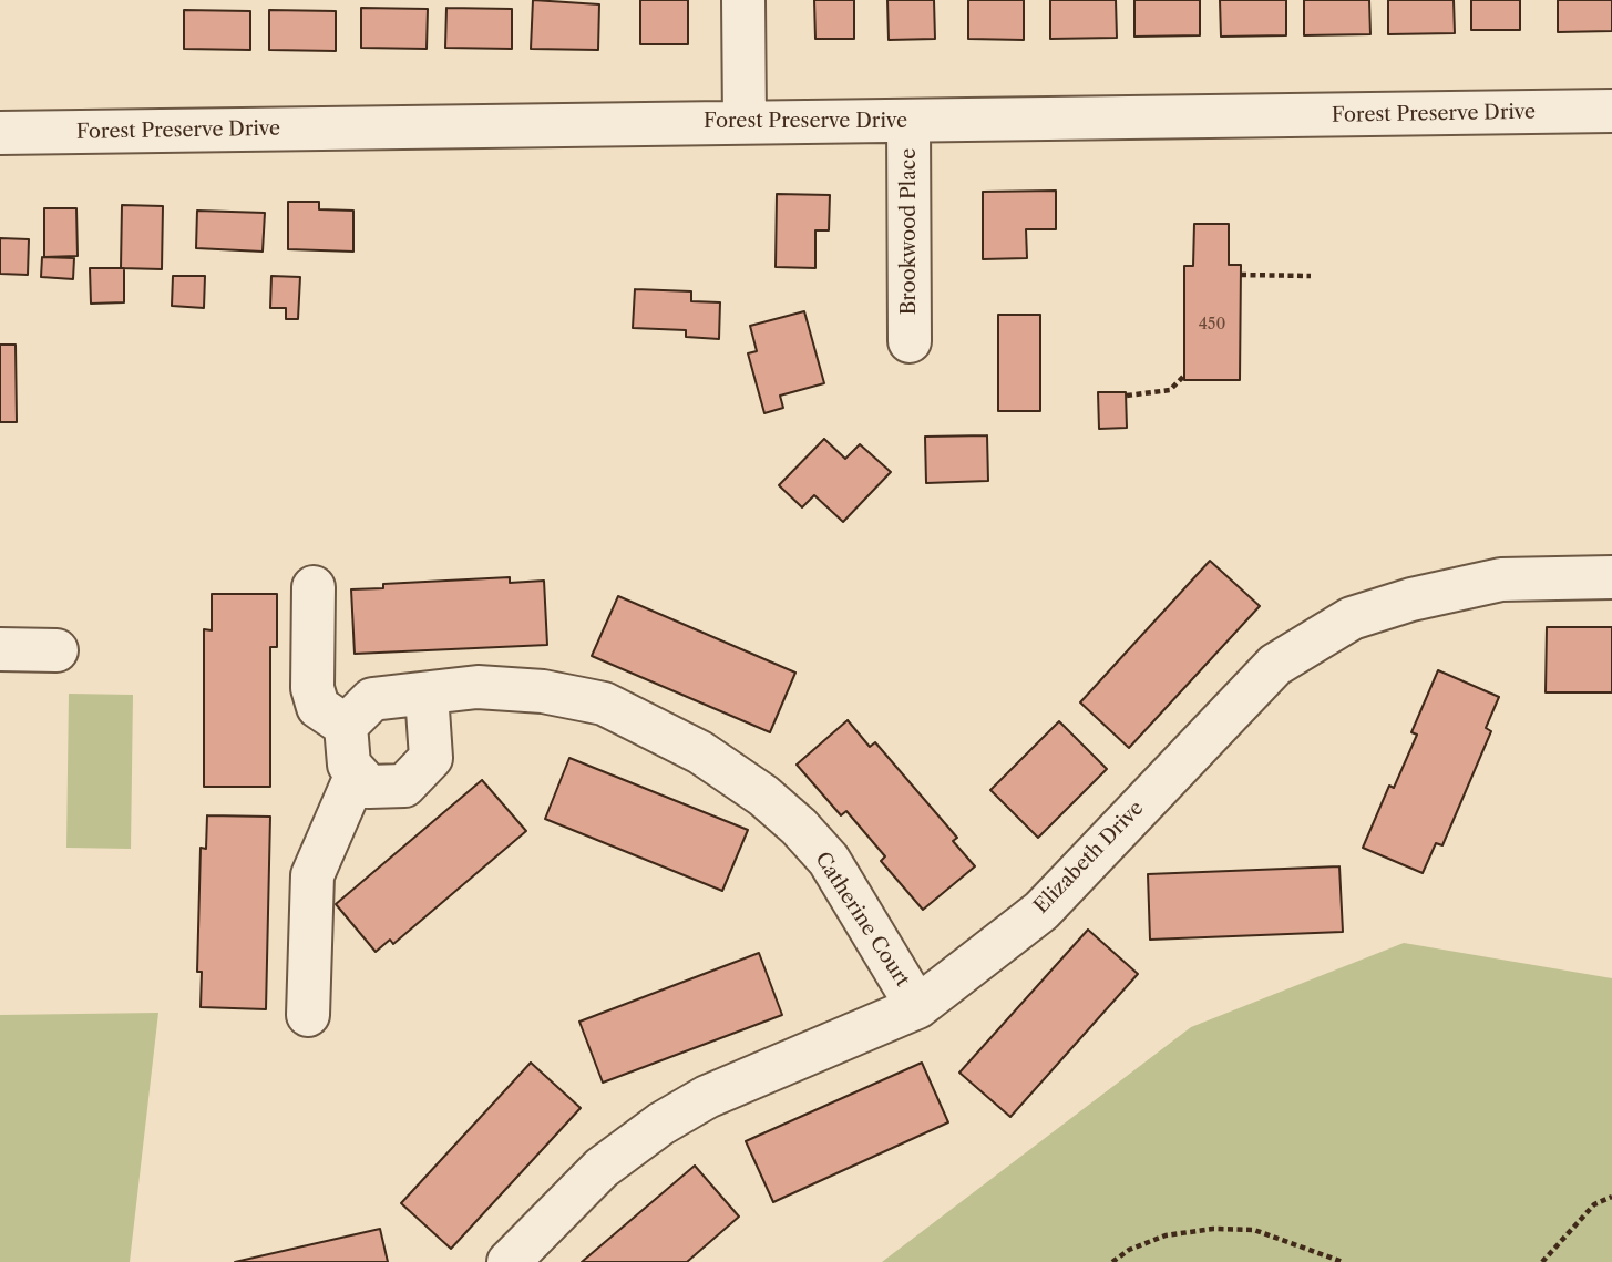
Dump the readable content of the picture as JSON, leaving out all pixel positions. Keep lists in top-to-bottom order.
{
  "streets": {
    "street": [
      "Forest Preserve Drive",
      "Brookwood Place",
      "Elizabeth Drive",
      "Catherine Court"
    ]
  },
  "crossings": [
    ["Forest Preserve Drive", "Brookwood Place"],
    ["Elizabeth Drive", "Catherine Court"]
  ],
  "house_numbers": ["450"]
}
